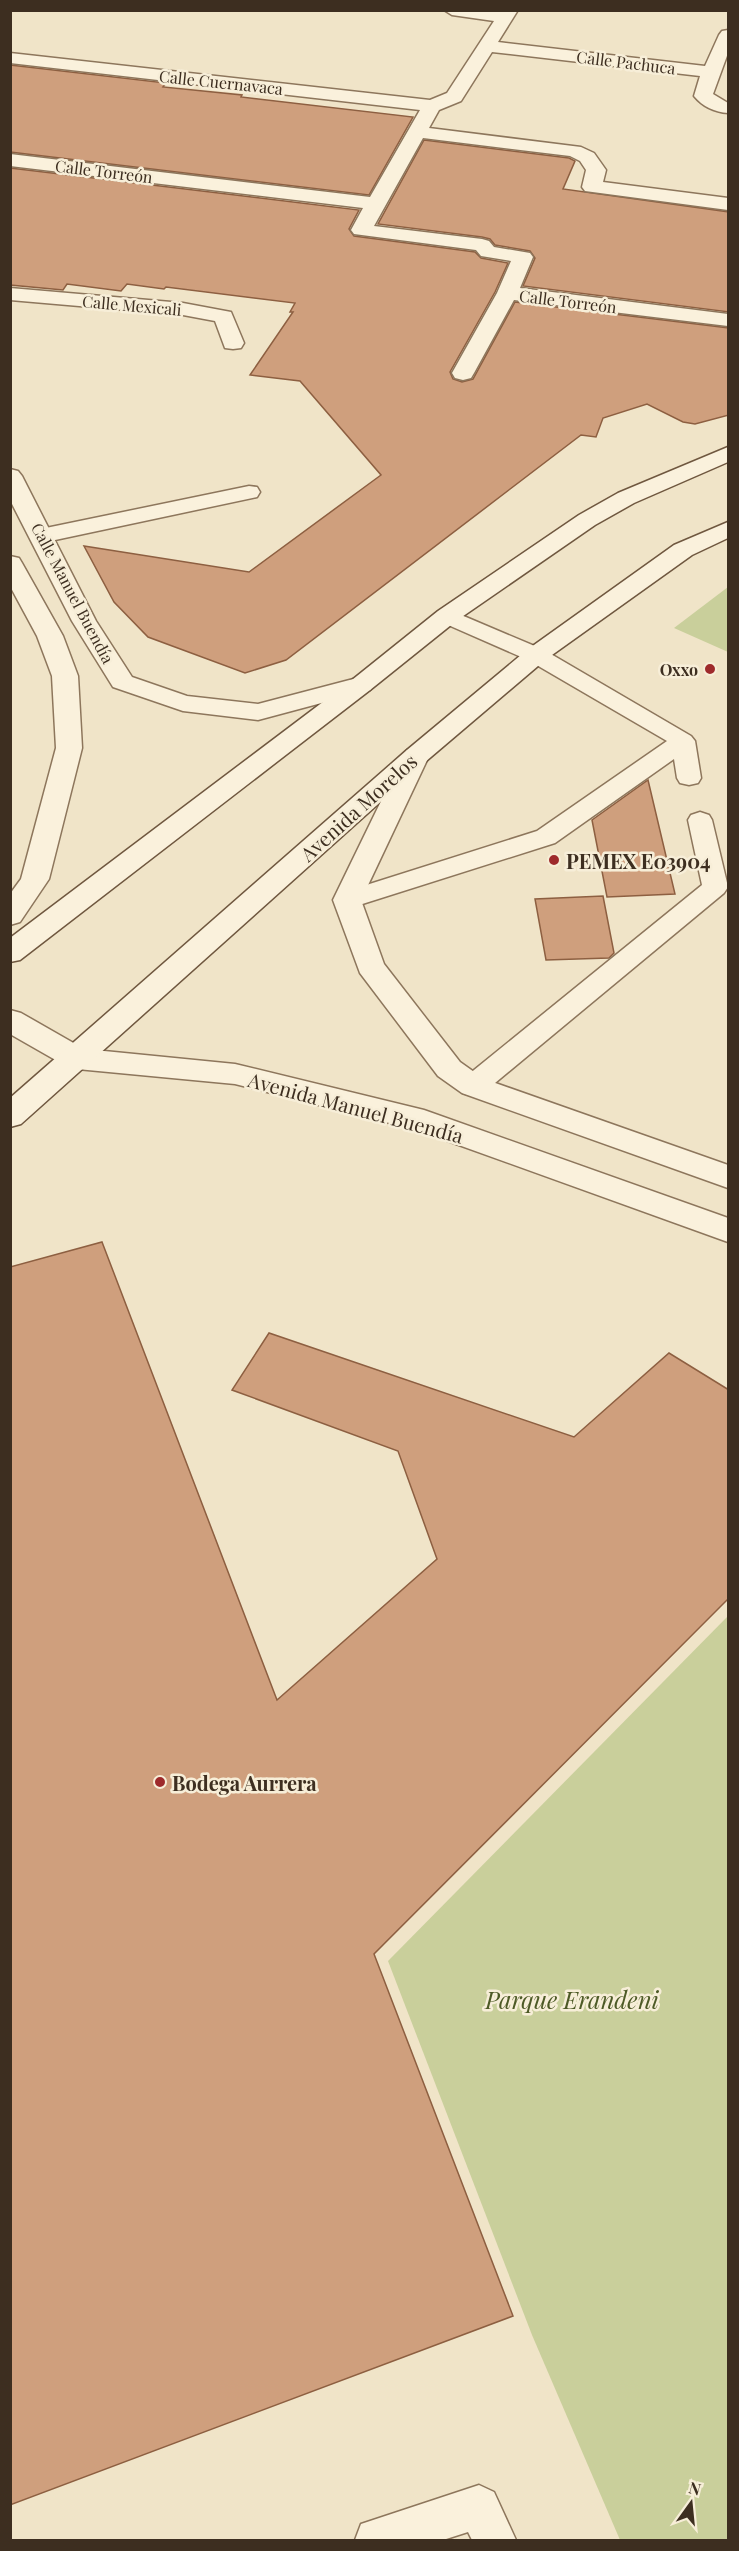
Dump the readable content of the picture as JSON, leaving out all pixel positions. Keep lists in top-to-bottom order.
{
  "streets": {
    "street": [
      "Calle Pachuca",
      "Calle Cuernavaca",
      "Calle Torreón",
      "Calle Mexicali",
      "Calle Manuel Buendía",
      "Avenida Morelos",
      "Avenida Manuel Buendía"
    ]
  },
  "crossings": [
    ["Avenida Morelos", "Avenida Manuel Buendía"]
  ],
  "parks": ["Parque Erandeni"],
  "places": ["Oxxo", "PEMEX E03904", "Bodega Aurrera"],
  "north": "top"
}
